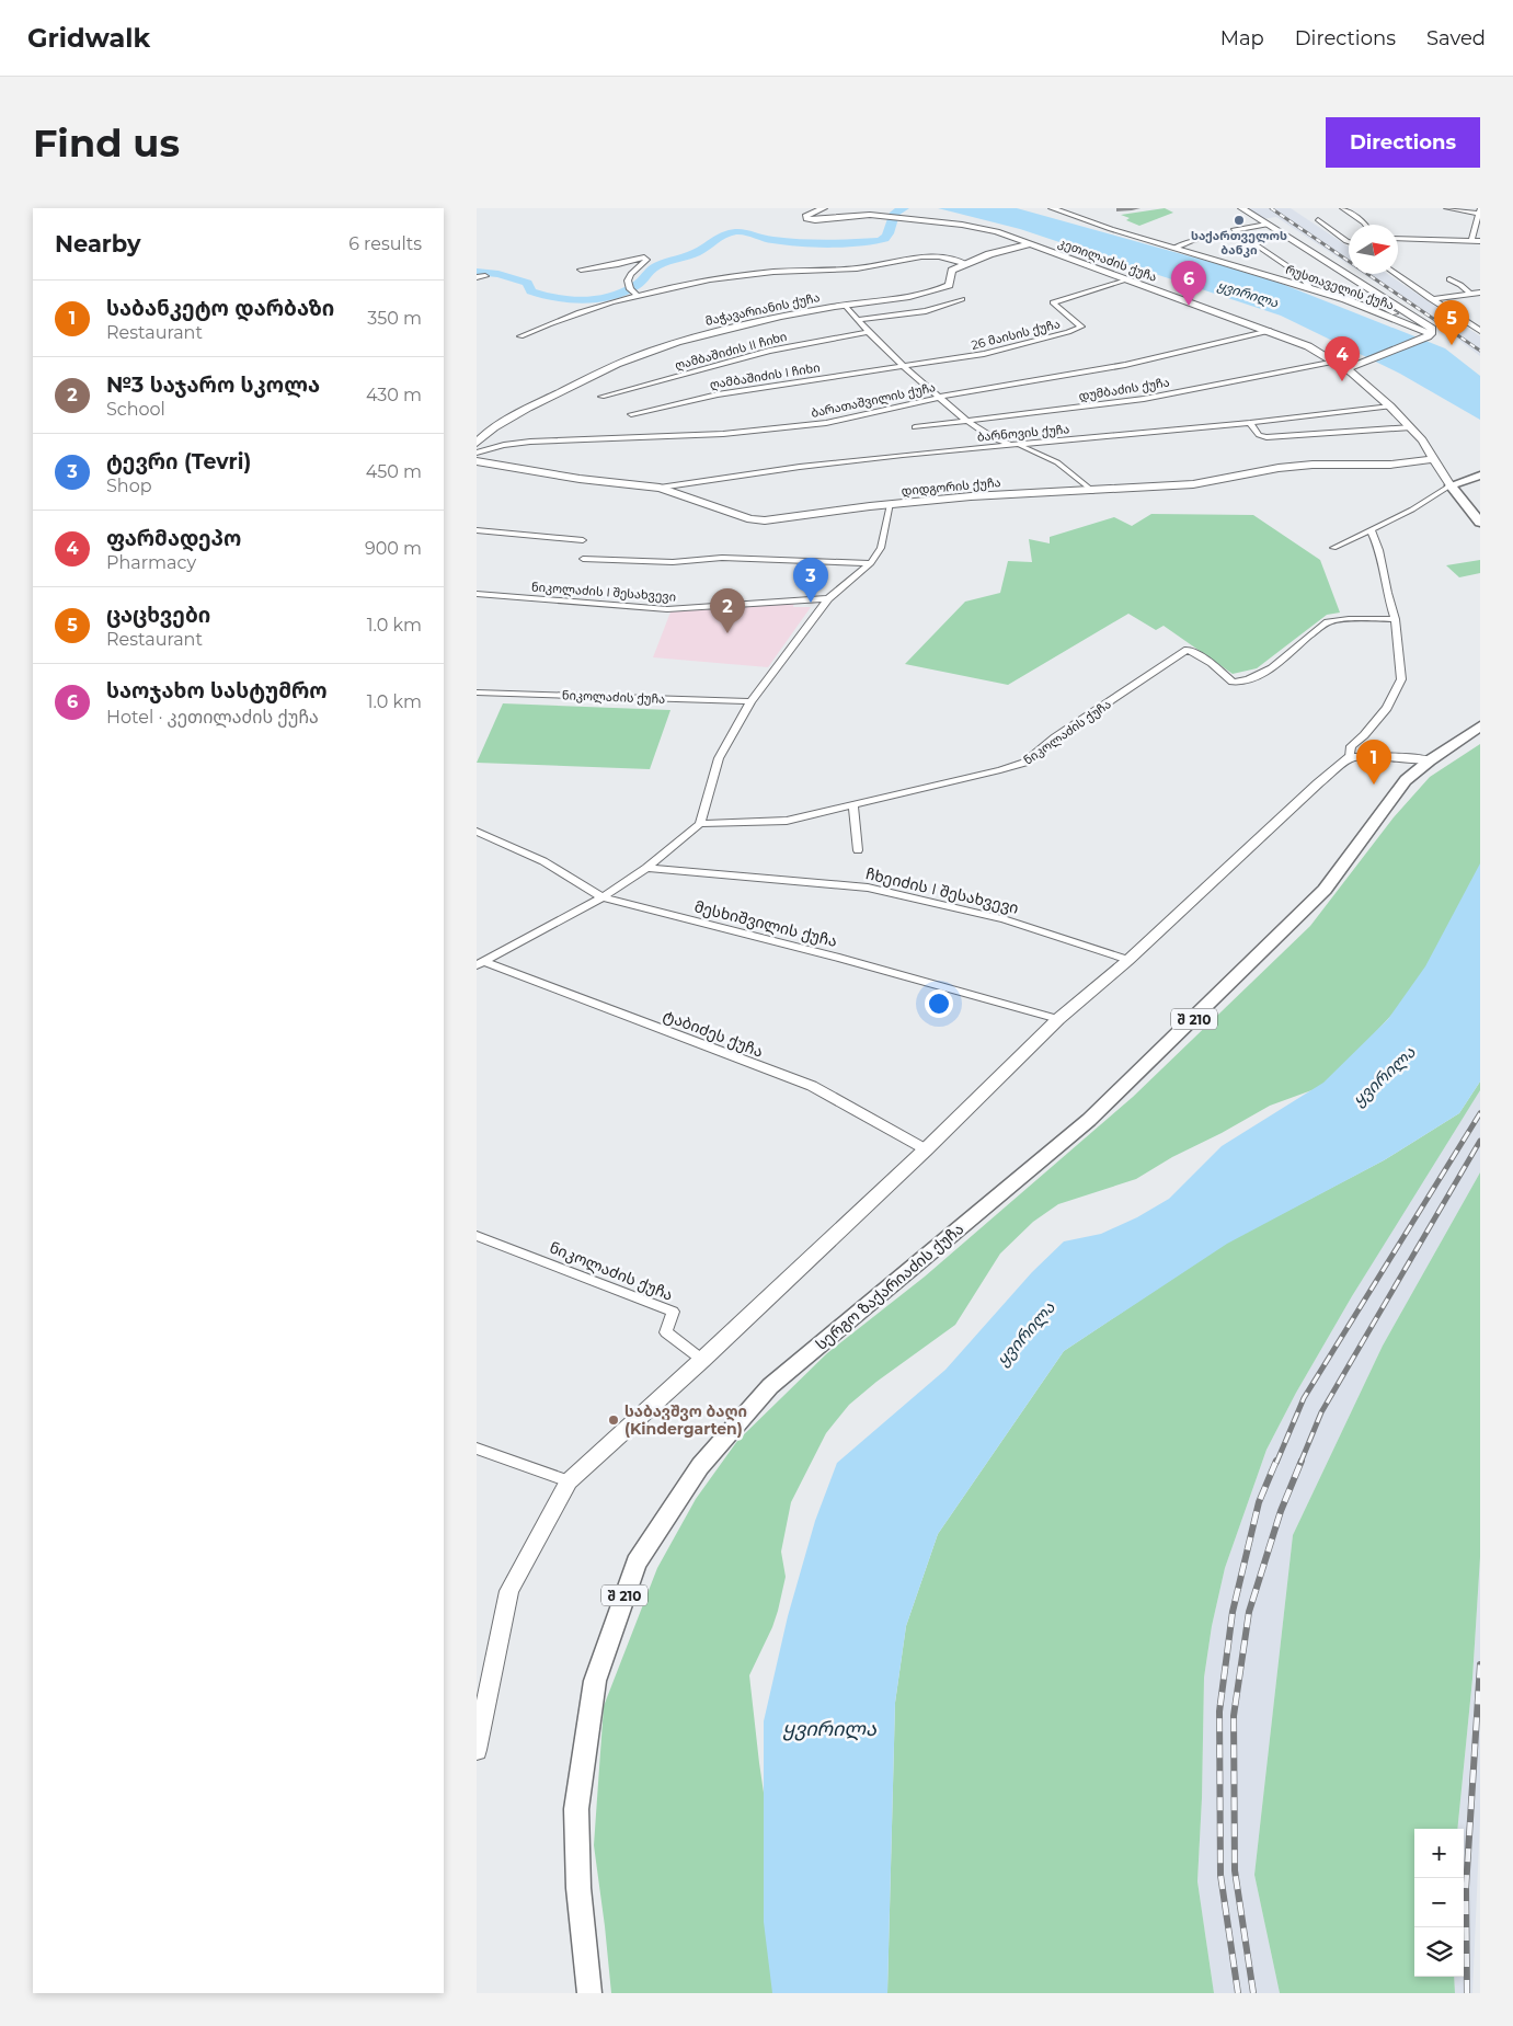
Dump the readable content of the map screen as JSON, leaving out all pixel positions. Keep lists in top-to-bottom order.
{
  "streets": {
    "main road": ["შ 210", "სერგო ზაქარიაძის ქუჩა"],
    "street": [
      "კეთილაძის ქუჩა",
      "რუსთაველის ქუჩა",
      "მაჭავარიანის ქუჩა",
      "26 მაისის ქუჩა",
      "ღამბაშიძის II ჩიხი",
      "ღამბაშიძის I ჩიხი",
      "დუმბაძის ქუჩა",
      "ბარათაშვილის ქუჩა",
      "ბარნოვის ქუჩა",
      "დიდგორის ქუჩა",
      "ნიკოლაძის I შესახვევი",
      "ნიკოლაძის ქუჩა",
      "ჩხეიძის I შესახვევი",
      "მესხიშვილის ქუჩა",
      "ტაბიძეს ქუჩა"
    ]
  },
  "crossings": [
    ["კეთილაძის ქუჩა", "მაჭავარიანის ქუჩა"],
    ["კეთილაძის ქუჩა", "26 მაისის ქუჩა"],
    ["კეთილაძის ქუჩა", "დუმბაძის ქუჩა"],
    ["კეთილაძის ქუჩა", "ბარათაშვილის ქუჩა"],
    ["26 მაისის ქუჩა", "ღამბაშიძის I ჩიხი"],
    ["ბარნოვის ქუჩა", "დიდგორის ქუჩა"]
  ],
  "water": ["ყვირილა"],
  "places": ["საქართველოს ბანკი", "საბავშვო ბაღი (Kindergarten)"],
  "north": "right",
  "page": {
    "header": "Gridwalk",
    "nav": ["Map", "Directions", "Saved"],
    "buttons": "Directions",
    "title": "Find us",
    "heading": ["Nearby", "6 results"],
    "pins": [
      "6",
      "5",
      "4",
      "3",
      "2",
      "1"
    ],
    "list": [
      {
        "mark": "1",
        "name": "საბანკეტო დარბაზი",
        "note": "Restaurant",
        "value": "350 m"
      },
      {
        "mark": "2",
        "name": "№3 საჯარო სკოლა",
        "note": "School",
        "value": "430 m"
      },
      {
        "mark": "3",
        "name": "ტევრი (Tevri)",
        "note": "Shop",
        "value": "450 m"
      },
      {
        "mark": "4",
        "name": "ფარმადეპო",
        "note": "Pharmacy",
        "value": "900 m"
      },
      {
        "mark": "5",
        "name": "ცაცხვები",
        "note": "Restaurant",
        "value": "1.0 km"
      },
      {
        "mark": "6",
        "name": "საოჯახო სასტუმრო",
        "note": "Hotel · კეთილაძის ქუჩა",
        "value": "1.0 km"
      }
    ],
    "map_buttons": ["+", "−"]
  }
}
